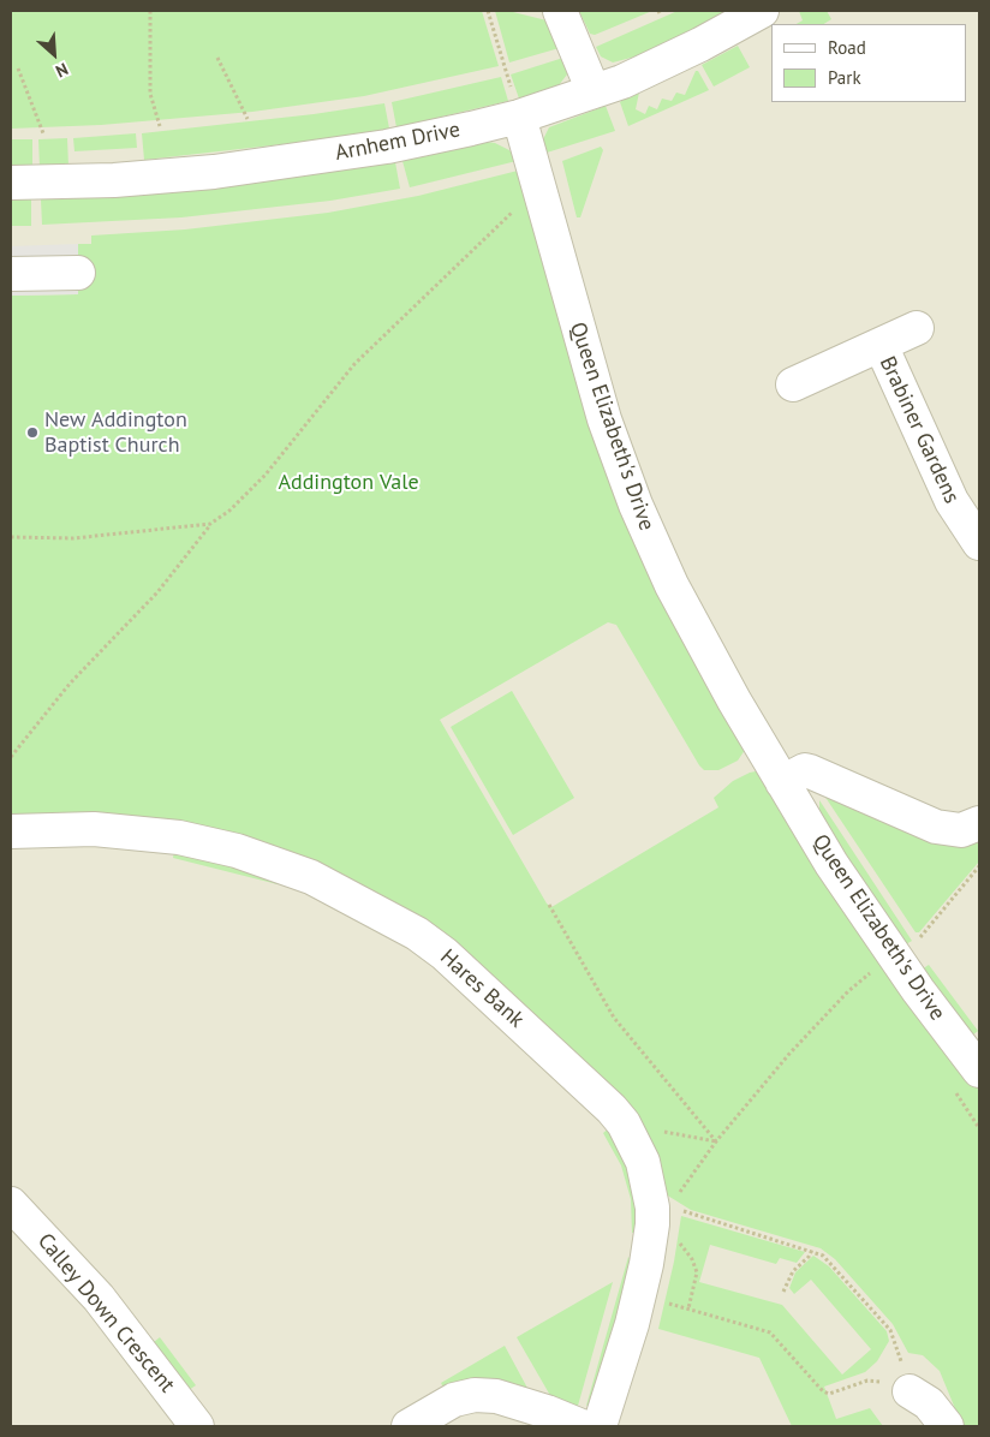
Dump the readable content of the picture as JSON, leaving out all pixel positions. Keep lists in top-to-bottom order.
{
  "streets": {
    "street": [
      "Arnhem Drive",
      "Queen Elizabeth's Drive",
      "Brabiner Gardens",
      "Hares Bank",
      "Calley Down Crescent"
    ]
  },
  "crossings": [
    ["Arnhem Drive", "Queen Elizabeth's Drive"]
  ],
  "parks": ["Addington Vale"],
  "places": ["New Addington Baptist Church"],
  "legend": ["Road", "Park"],
  "north": "bottom right"
}
